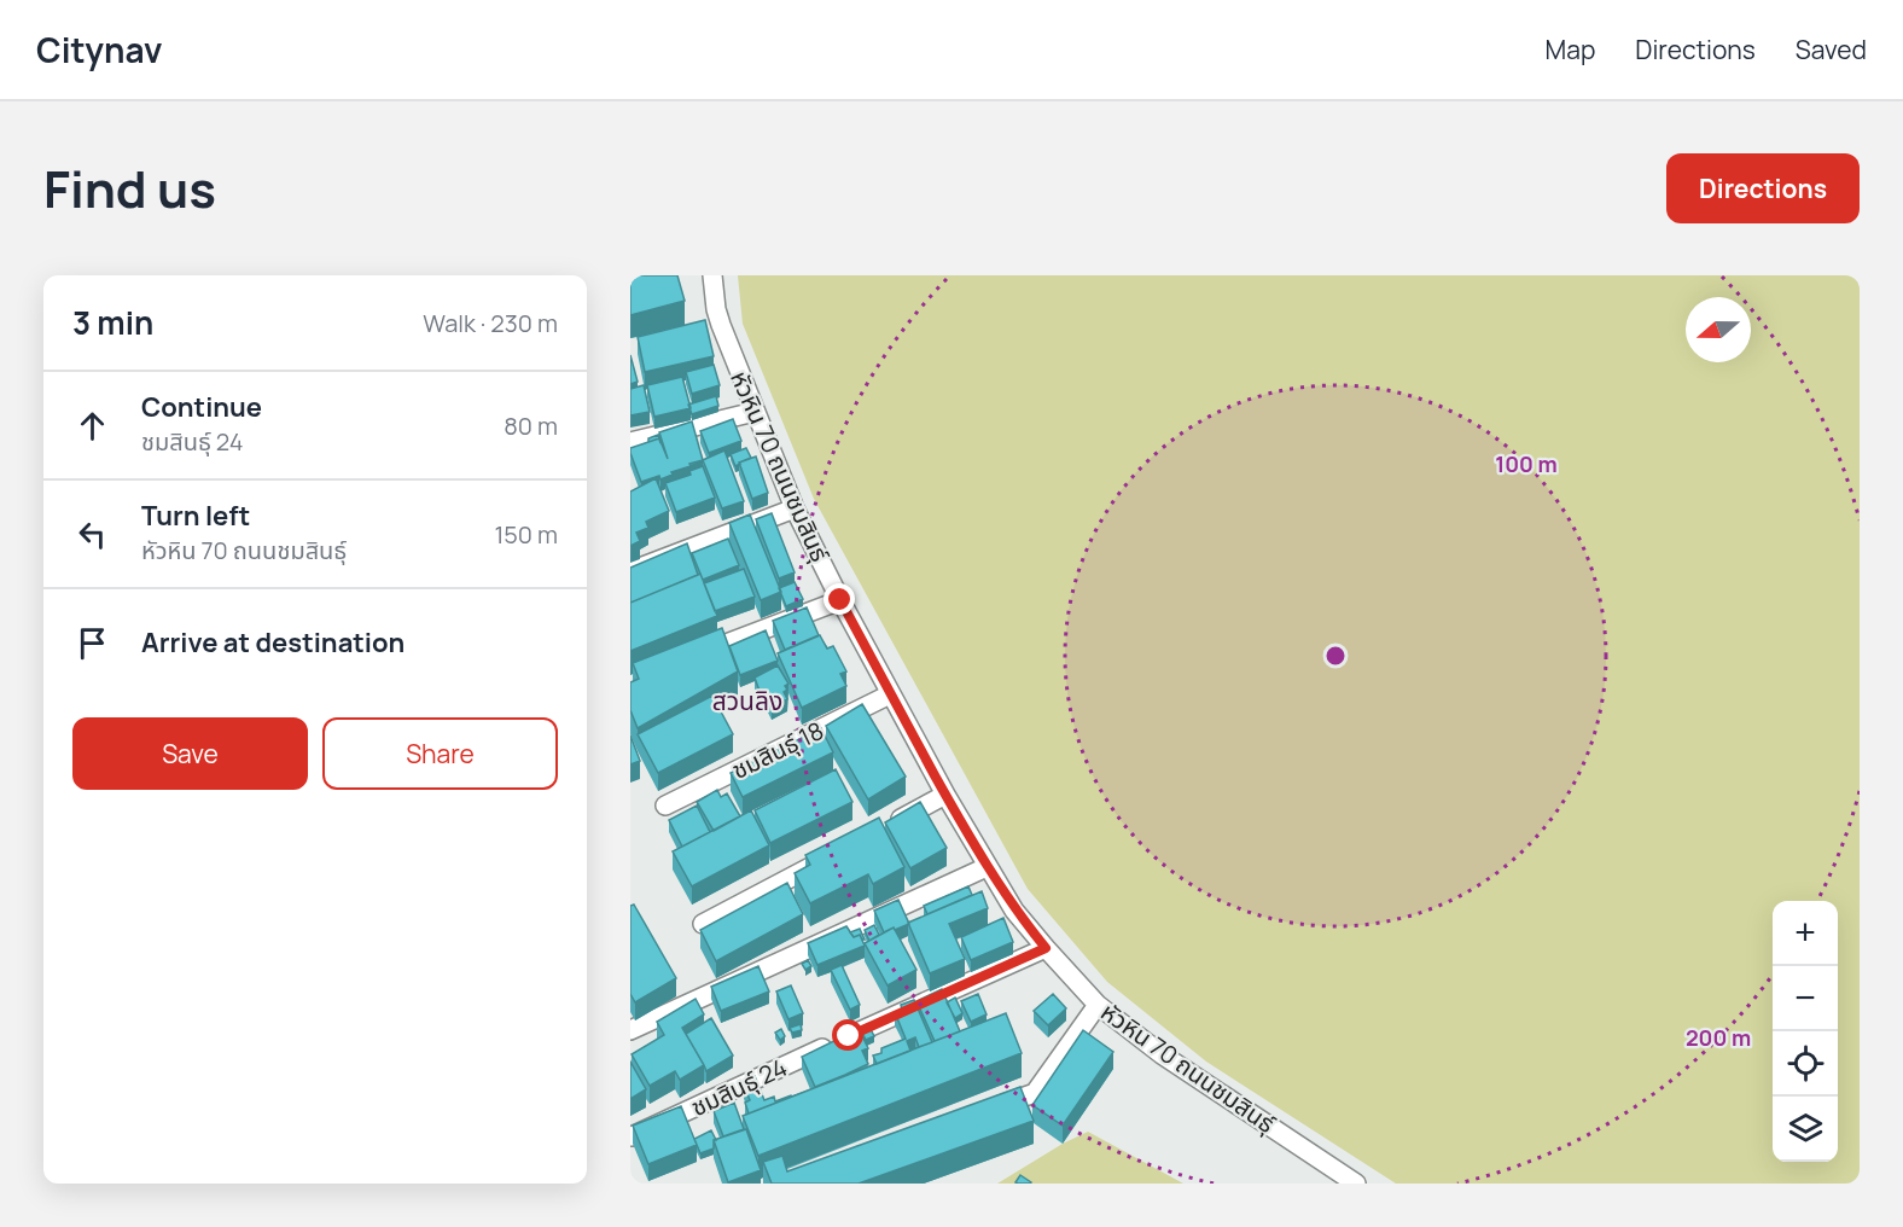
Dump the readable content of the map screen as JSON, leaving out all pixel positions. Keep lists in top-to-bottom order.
{
  "streets": {
    "street": ["หัวหิน 70 ถนนชมสินธุ์", "ชมสินธุ์ 18", "ชมสินธุ์ 24"]
  },
  "crossings": [
    ["หัวหิน 70 ถนนชมสินธุ์", "ชมสินธุ์ 18"],
    ["หัวหิน 70 ถนนชมสินธุ์", "ชมสินธุ์ 24"]
  ],
  "districts": ["สวนลิง"],
  "north": "left",
  "page": {
    "header": "Citynav",
    "nav": ["Map", "Directions", "Saved"],
    "title": "Find us",
    "buttons": [
      "Directions",
      ["Save", "Share"]
    ],
    "heading": ["3 min", "Walk · 230 m"],
    "list": [
      ["Continue", "ชมสินธุ์ 24", "80 m"],
      ["Turn left", "หัวหิน 70 ถนนชมสินธุ์", "150 m"],
      "Arrive at destination"
    ],
    "map_buttons": ["+", "−"]
  },
  "rings": ["100 m", "200 m"]
}
